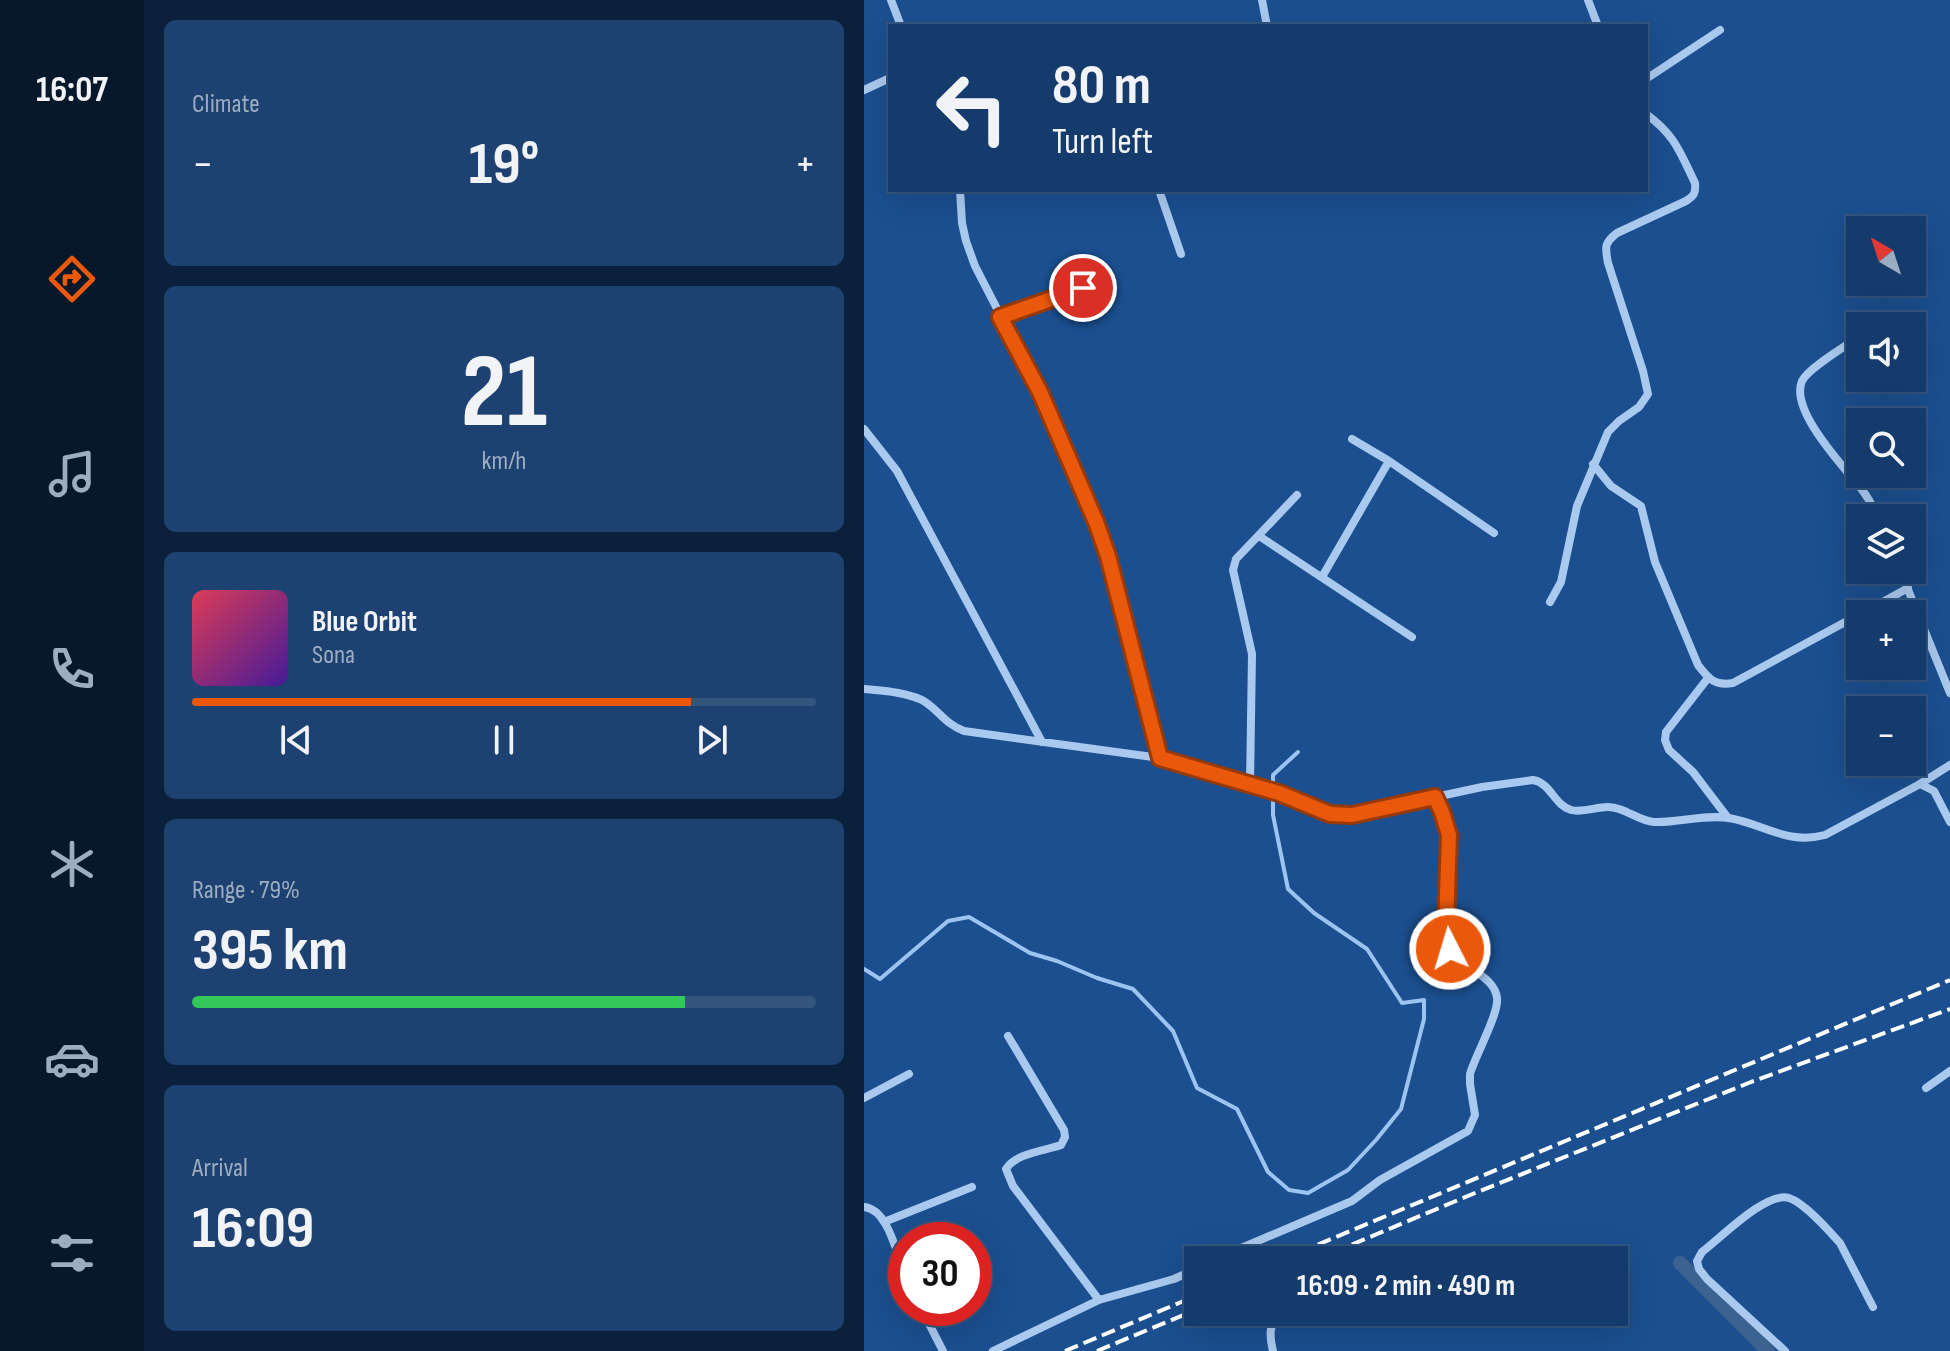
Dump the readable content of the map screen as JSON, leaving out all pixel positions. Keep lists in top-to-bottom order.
{
  "north": "top left",
  "page": {
    "tabs": "16:07",
    "tile": [
      "Climate",
      ["21", "km/h"],
      ["Range · 79%", "395 km"],
      ["Arrival", "16:09"]
    ],
    "turn": ["80 m", "Turn left"],
    "heat": ["−", "19°", "+"],
    "map_buttons": ["+", "−"],
    "song": ["Blue Orbit", "Sona"],
    "limit": "30",
    "trip": "16:09 · 2 min · 490 m"
  }
}
